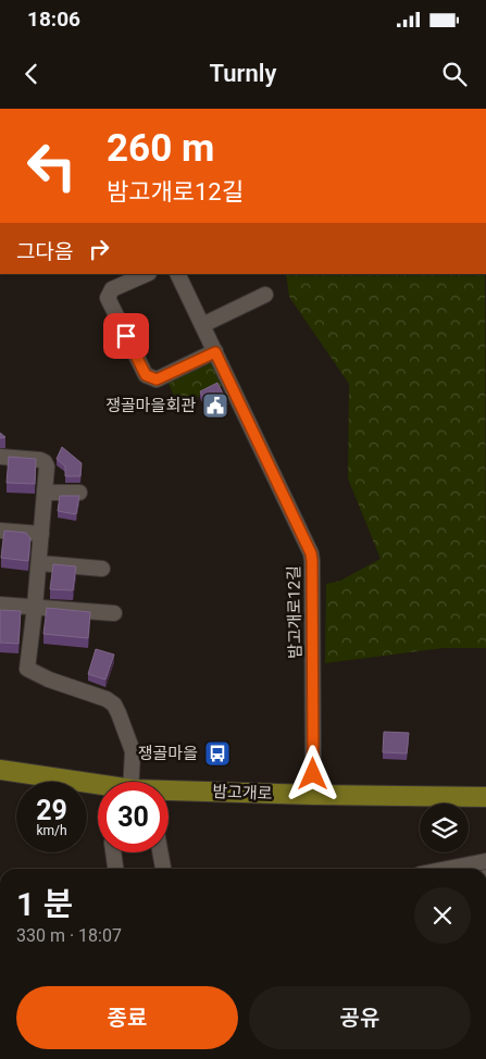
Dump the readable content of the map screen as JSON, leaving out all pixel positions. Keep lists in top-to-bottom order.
{
  "streets": {
    "main road": ["밤고개로"],
    "street": ["밤고개로12길"]
  },
  "crossings": [
    ["밤고개로12길", "밤고개로"]
  ],
  "places": {
    "public building": ["쟁골마을회관"],
    "bus stop": ["쟁골마을"]
  },
  "page": {
    "status": "18:06",
    "header": "Turnly",
    "turn": ["260 m", "밤고개로12길"],
    "then": "그다음",
    "speed": "29 km/h",
    "limit": "30",
    "heading": ["1 분", "330 m · 18:07"],
    "buttons": ["종료", "공유"]
  }
}
